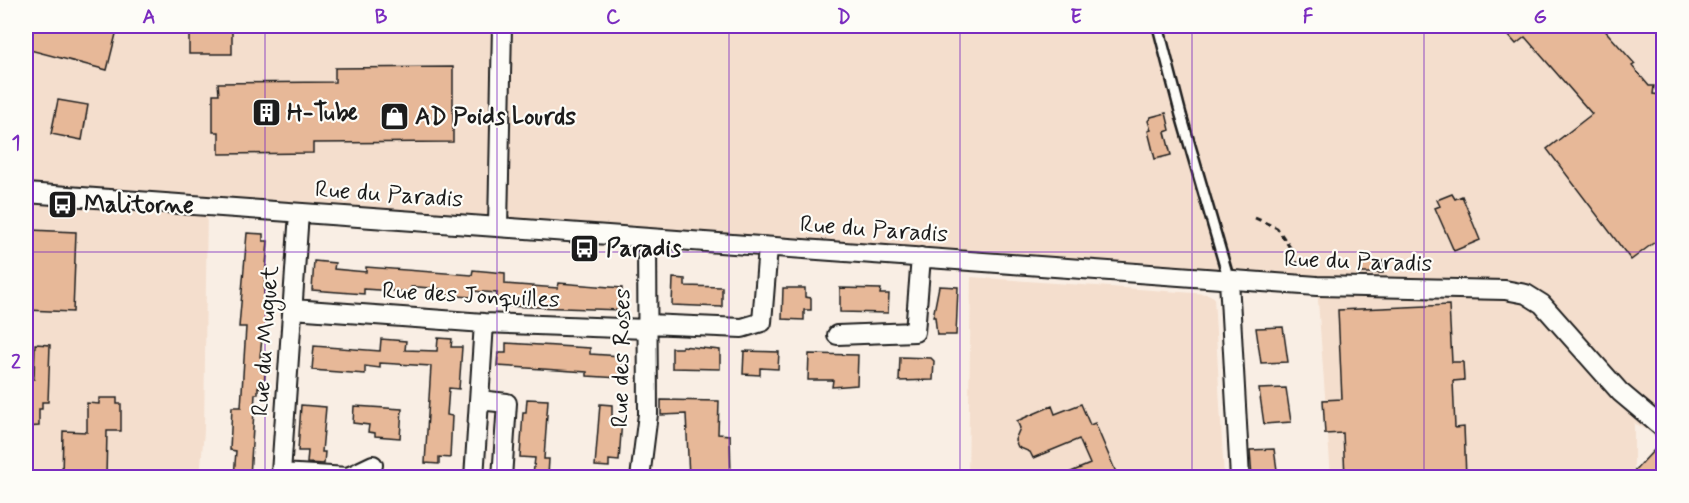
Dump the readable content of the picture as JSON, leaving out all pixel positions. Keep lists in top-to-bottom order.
{
  "streets": {
    "street": [
      "Rue du Paradis",
      "Rue des Jonquilles",
      "Rue du Muguet",
      "Rue des Roses"
    ]
  },
  "crossings": [
    ["Rue du Paradis", "Rue des Jonquilles"],
    ["Rue du Paradis", "Rue du Muguet"],
    ["Rue du Paradis", "Rue des Roses"],
    ["Rue des Jonquilles", "Rue du Muguet"],
    ["Rue des Jonquilles", "Rue des Roses"]
  ],
  "places": {
    "building": ["H-Tube"],
    "shop": ["AD Poids Lourds"],
    "bus stop": ["Malitorne", "Paradis"]
  },
  "grid": {
    "columns": [
      "A",
      "B",
      "C",
      "D",
      "E",
      "F",
      "G"
    ],
    "rows": ["1", "2"]
  }
}
